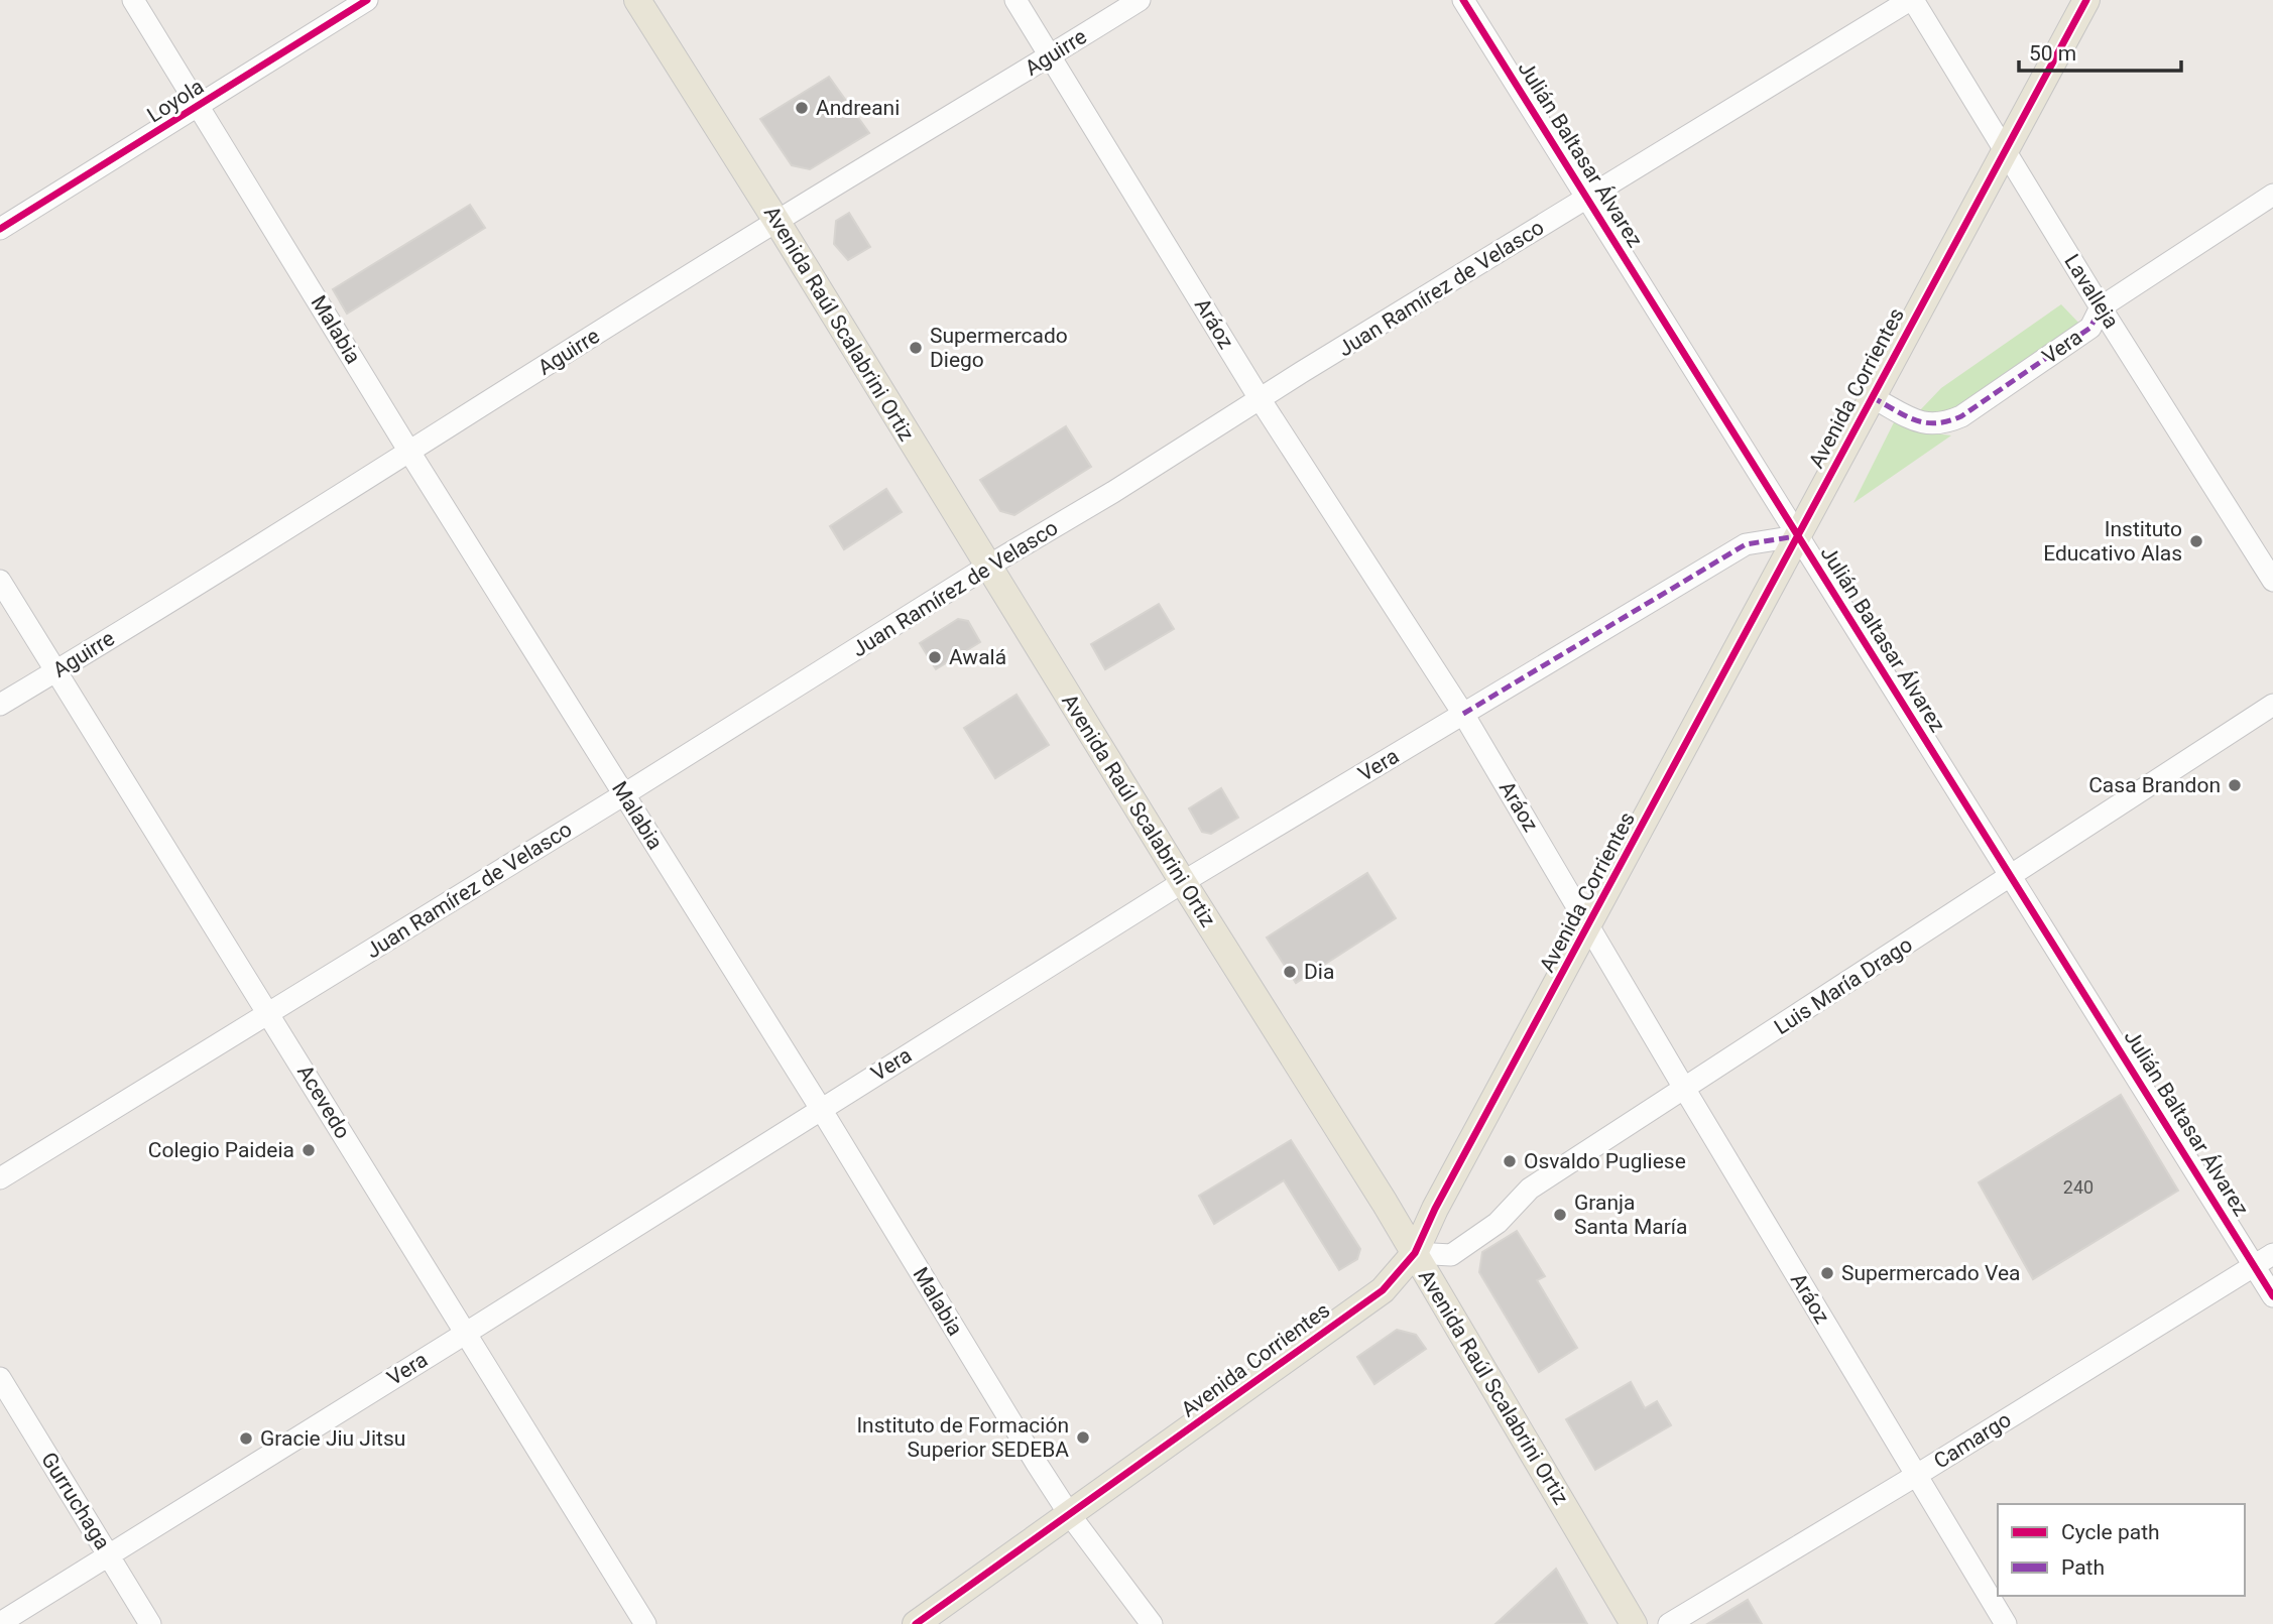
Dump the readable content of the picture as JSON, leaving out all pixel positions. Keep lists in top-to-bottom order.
{
  "streets": {
    "main road": ["Avenida Raúl Scalabrini Ortiz", "Avenida Corrientes"],
    "street": [
      "Aguirre",
      "Loyola",
      "Julián Baltasar Álvarez",
      "Juan Ramírez de Velasco",
      "Lavalleja",
      "Aráoz",
      "Malabia",
      "Vera",
      "Luis María Drago",
      "Acevedo",
      "Camargo",
      "Gurruchaga"
    ]
  },
  "crossings": [
    ["Aguirre", "Avenida Raúl Scalabrini Ortiz"],
    ["Aguirre", "Aráoz"],
    ["Aguirre", "Malabia"],
    ["Aguirre", "Acevedo"],
    ["Loyola", "Malabia"],
    ["Julián Baltasar Álvarez", "Juan Ramírez de Velasco"],
    ["Julián Baltasar Álvarez", "Vera"],
    ["Julián Baltasar Álvarez", "Avenida Corrientes"],
    ["Julián Baltasar Álvarez", "Luis María Drago"],
    ["Julián Baltasar Álvarez", "Camargo"],
    ["Juan Ramírez de Velasco", "Lavalleja"],
    ["Juan Ramírez de Velasco", "Avenida Raúl Scalabrini Ortiz"],
    ["Juan Ramírez de Velasco", "Aráoz"],
    ["Juan Ramírez de Velasco", "Malabia"],
    ["Juan Ramírez de Velasco", "Acevedo"],
    ["Lavalleja", "Vera"],
    ["Lavalleja", "Avenida Corrientes"],
    ["Avenida Raúl Scalabrini Ortiz", "Vera"],
    ["Avenida Raúl Scalabrini Ortiz", "Avenida Corrientes"],
    ["Avenida Raúl Scalabrini Ortiz", "Luis María Drago"],
    ["Aráoz", "Vera"],
    ["Aráoz", "Avenida Corrientes"],
    ["Aráoz", "Luis María Drago"],
    ["Aráoz", "Camargo"],
    ["Malabia", "Vera"],
    ["Malabia", "Avenida Corrientes"],
    ["Vera", "Avenida Corrientes"],
    ["Vera", "Acevedo"],
    ["Vera", "Gurruchaga"],
    ["Avenida Corrientes", "Luis María Drago"]
  ],
  "places": [
    "Andreani",
    "Supermercado Diego",
    "Instituto Educativo Alas",
    "Awalá",
    "Casa Brandon",
    "Dia",
    "Colegio Paideia",
    "Osvaldo Pugliese",
    "Granja Santa María",
    "Supermercado Vea",
    "Instituto de Formación Superior SEDEBA",
    "Gracie Jiu Jitsu"
  ],
  "house_numbers": ["240"],
  "legend": ["Cycle path", "Path"],
  "scale_bar": "50 m"
}
